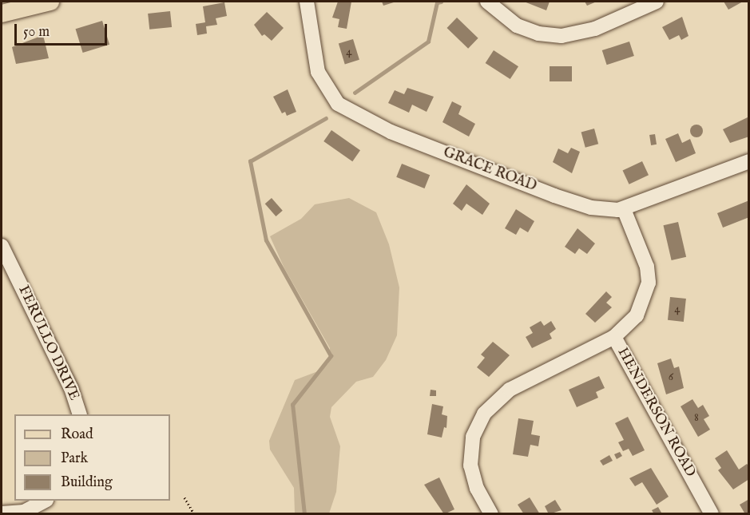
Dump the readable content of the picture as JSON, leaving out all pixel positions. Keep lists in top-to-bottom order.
{
  "streets": {
    "street": ["GRACE ROAD", "FERULLO DRIVE", "HENDERSON ROAD"]
  },
  "crossings": [
    ["GRACE ROAD", "HENDERSON ROAD"]
  ],
  "house_numbers": [
    "4",
    "4",
    "6",
    "8"
  ],
  "legend": ["Road", "Park", "Building"],
  "scale_bar": "50 m"
}
